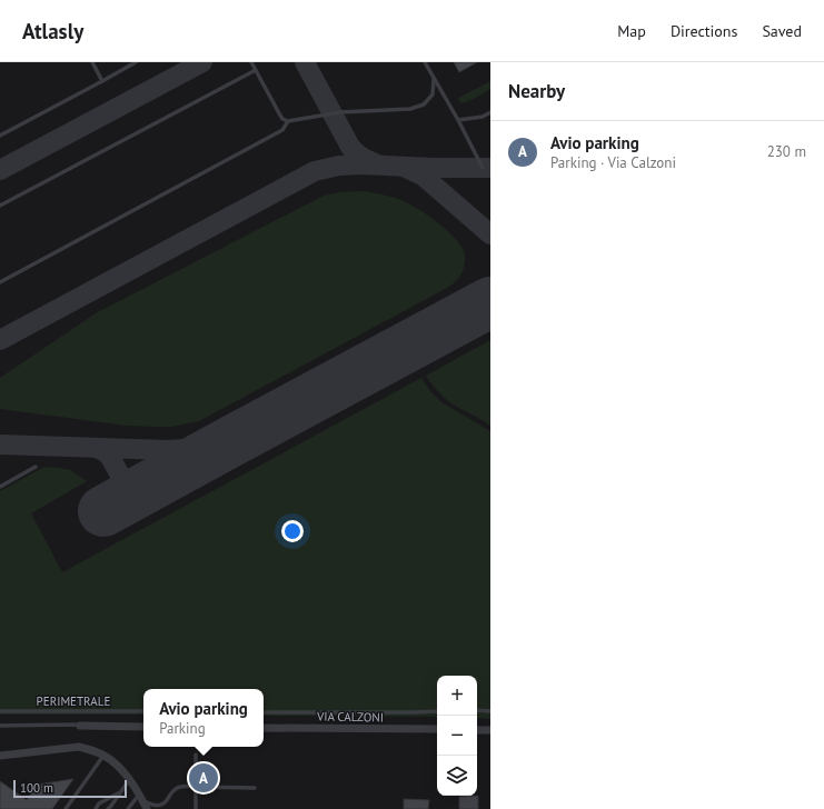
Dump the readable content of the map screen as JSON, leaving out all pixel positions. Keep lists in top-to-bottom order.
{
  "streets": {
    "street": ["VIA CALZONI"],
    "lane": ["PERIMETRALE"]
  },
  "scale_bar": "100 m",
  "page": {
    "header": "Atlasly",
    "nav": ["Map", "Directions", "Saved"],
    "heading": "Nearby",
    "list": [
      {
        "mark": "A",
        "name": "Avio parking",
        "note": "Parking · Via Calzoni",
        "value": "230 m"
      }
    ],
    "map_buttons": ["+", "−"],
    "popup": ["Avio parking", "Parking"],
    "pins": "A",
    "scale": "100 m"
  }
}
